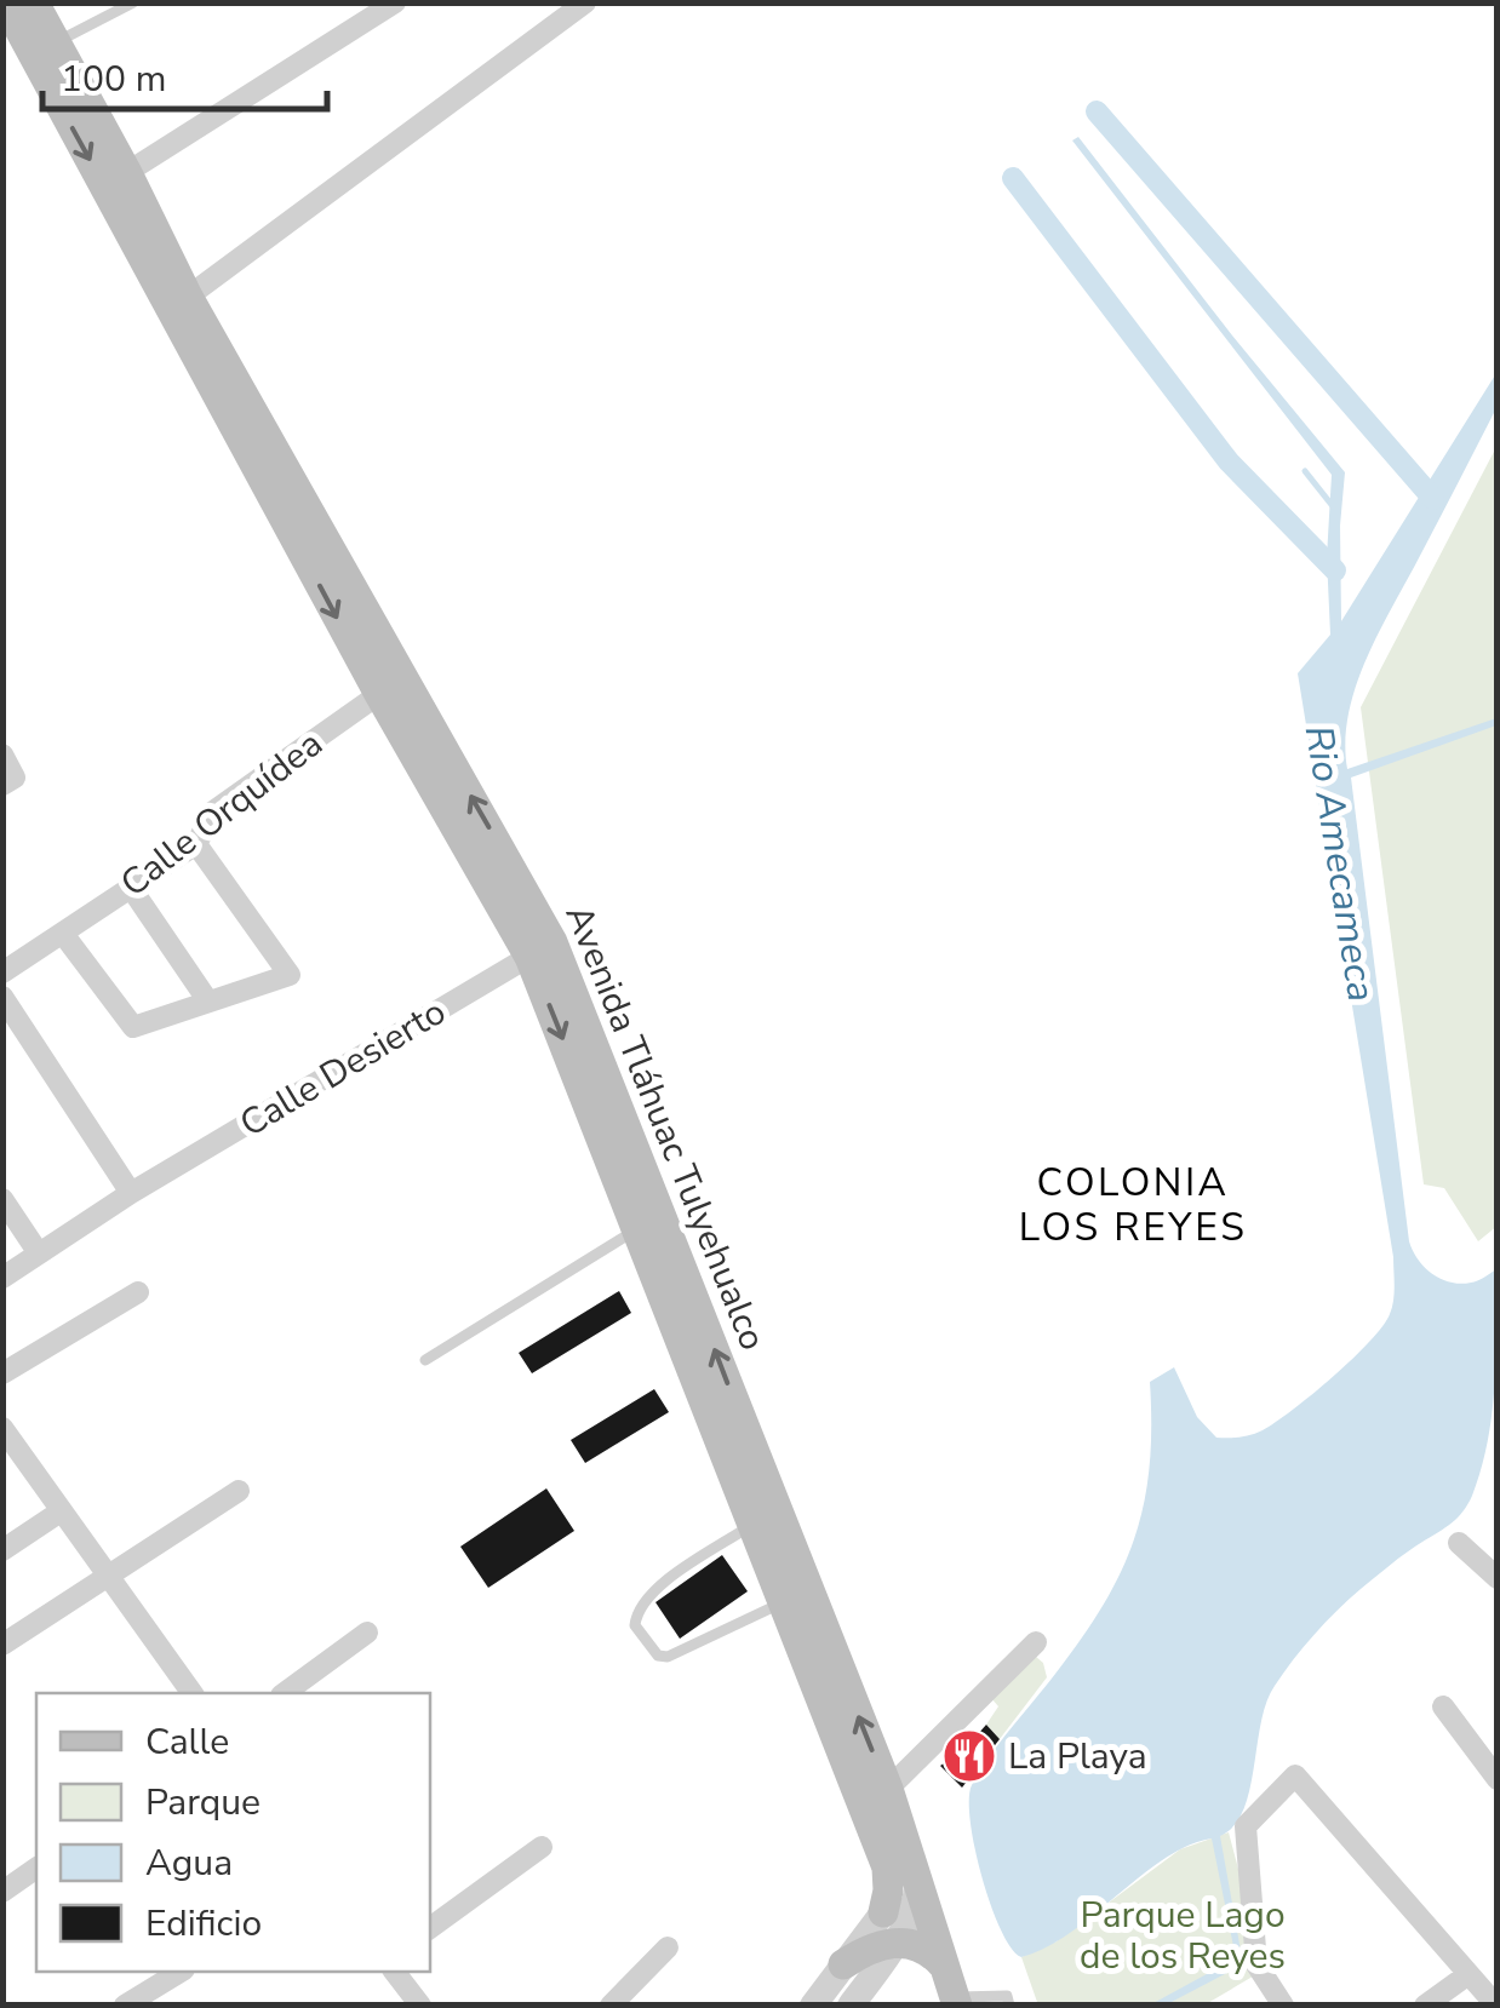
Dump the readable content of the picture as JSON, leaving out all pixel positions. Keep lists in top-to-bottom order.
{
  "streets": {
    "main road": ["Avenida Tláhuac Tulyehualco"],
    "street": ["Calle Orquídea", "Calle Desierto"]
  },
  "crossings": [
    ["Calle Orquídea", "Avenida Tláhuac Tulyehualco"],
    ["Calle Desierto", "Avenida Tláhuac Tulyehualco"]
  ],
  "districts": ["COLONIA LOS REYES"],
  "water": ["Rio Amecameca"],
  "parks": ["Parque Lago de los Reyes"],
  "places": {
    "restaurant": ["La Playa"]
  },
  "legend": [
    "Calle",
    "Parque",
    "Agua",
    "Edificio"
  ],
  "scale_bar": "100 m"
}
